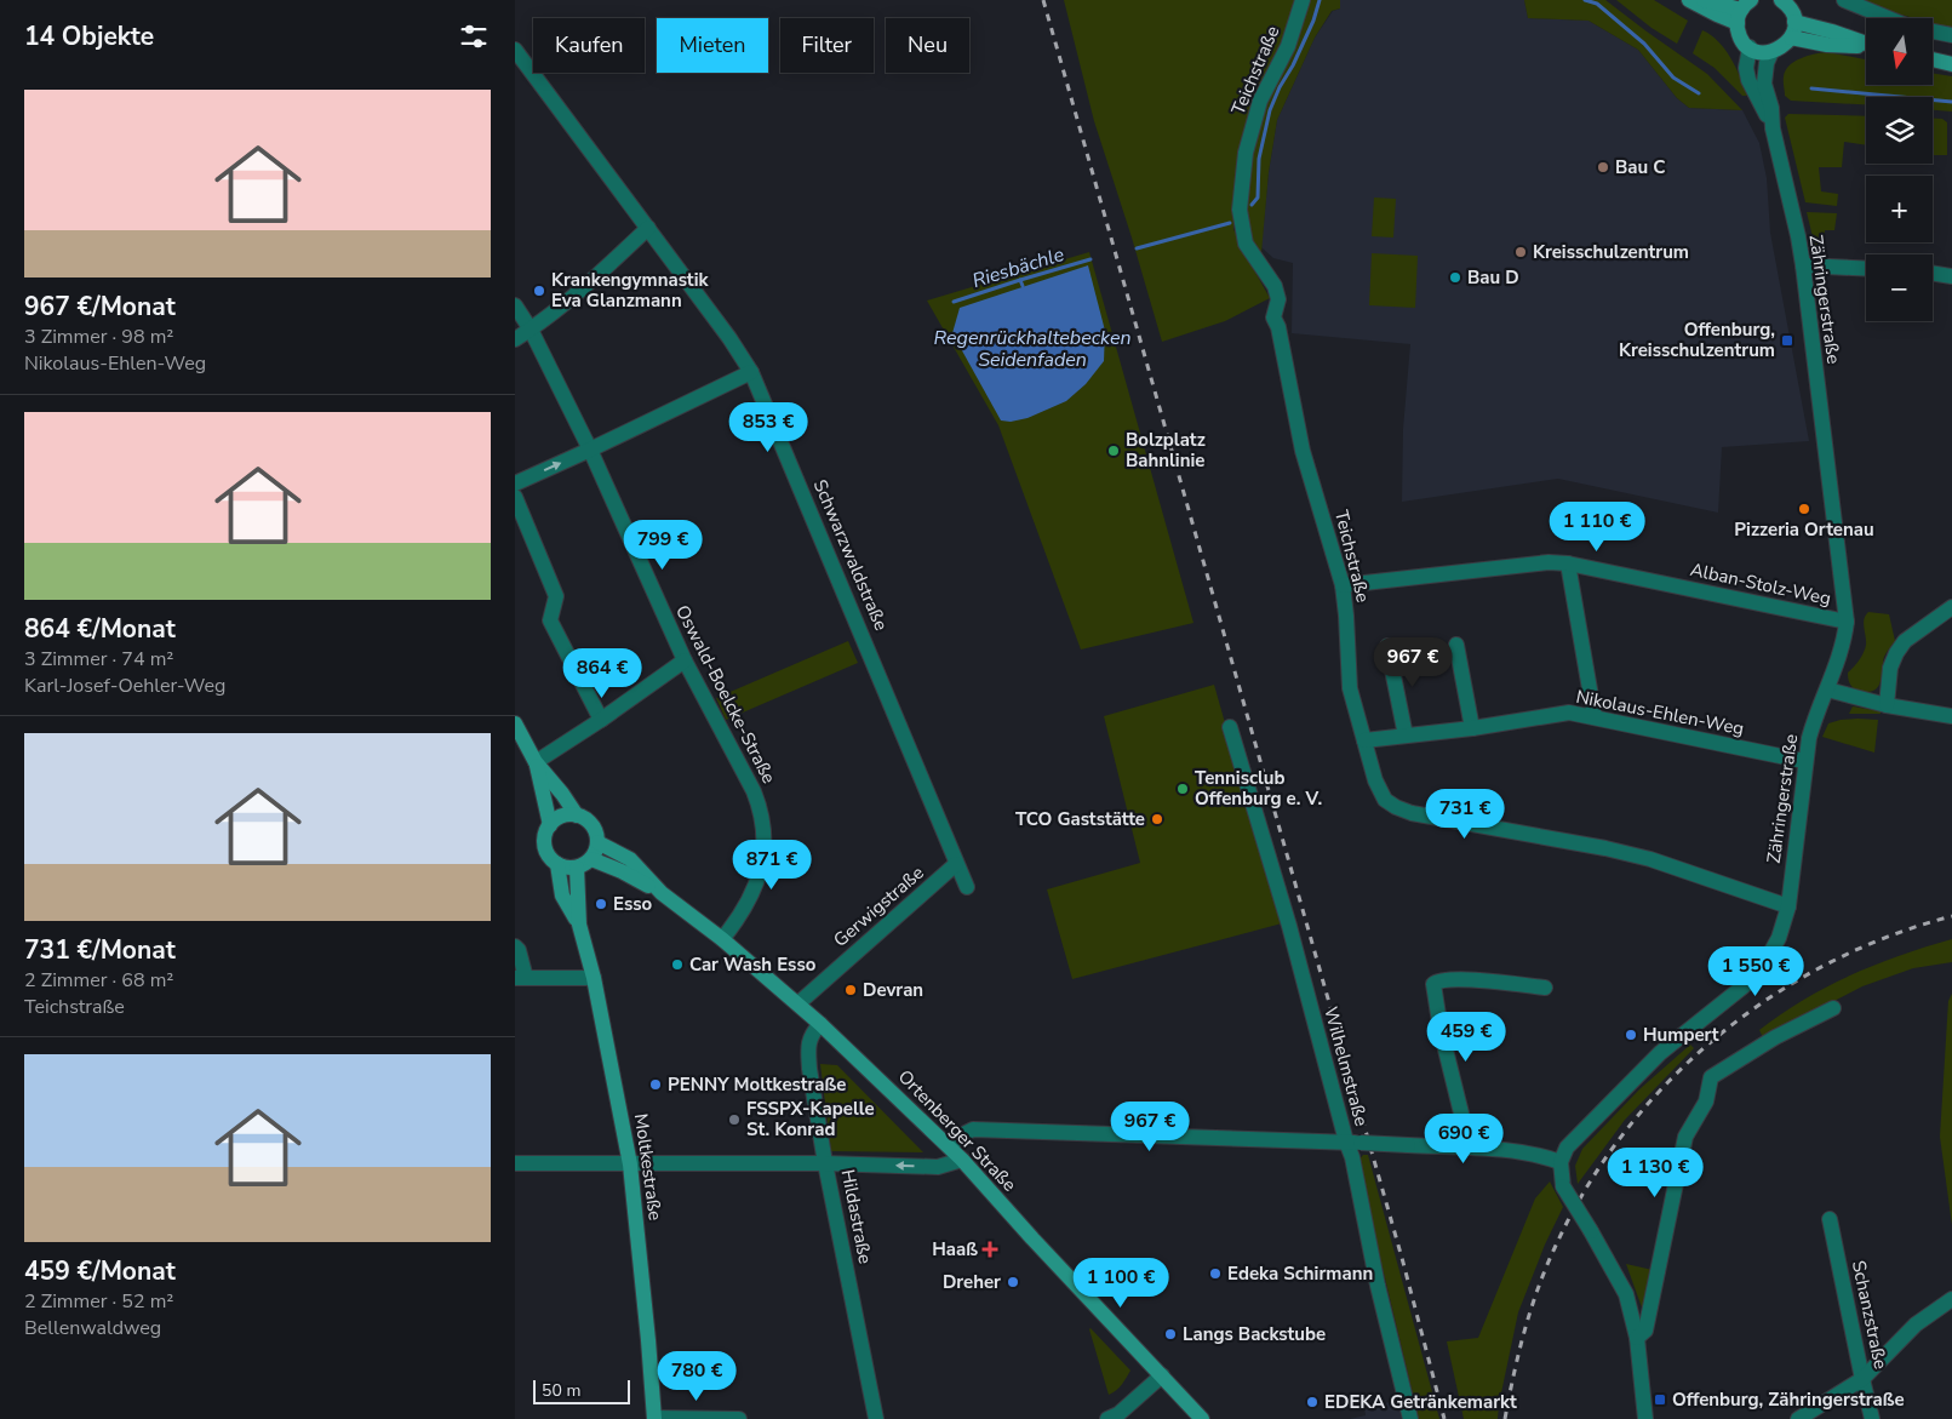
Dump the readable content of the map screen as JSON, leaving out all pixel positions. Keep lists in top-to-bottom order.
{
  "streets": {
    "main road": ["Ortenberger Straße", "Moltkestraße"],
    "street": [
      "Teichstraße",
      "Zähringerstraße",
      "Schwarzwaldstraße",
      "Alban-Stolz-Weg",
      "Oswald-Boelcke-Straße",
      "Nikolaus-Ehlen-Weg",
      "Gerwigstraße",
      "Wilhelmstraße",
      "Hildastraße",
      "Schanzstraße"
    ]
  },
  "crossings": [
    ["Teichstraße", "Zähringerstraße"],
    ["Teichstraße", "Alban-Stolz-Weg"],
    ["Teichstraße", "Nikolaus-Ehlen-Weg"],
    ["Zähringerstraße", "Alban-Stolz-Weg"],
    ["Zähringerstraße", "Nikolaus-Ehlen-Weg"],
    ["Schwarzwaldstraße", "Gerwigstraße"],
    ["Oswald-Boelcke-Straße", "Ortenberger Straße"],
    ["Gerwigstraße", "Ortenberger Straße"],
    ["Ortenberger Straße", "Moltkestraße"],
    ["Ortenberger Straße", "Hildastraße"]
  ],
  "water": ["Riesbächle", "Regenrückhaltebecken Seidenfaden"],
  "places": {
    "other": [
      "Bau C",
      "Kreisschulzentrum",
      "Bau D",
      "Krankengymnastik Eva Glanzmann",
      "Bolzplatz Bahnlinie",
      "Pizzeria Ortenau",
      "Tennisclub Offenburg e. V.",
      "TCO Gaststätte",
      "Esso",
      "Car Wash Esso",
      "Devran",
      "Humpert",
      "PENNY Moltkestraße",
      "FSSPX-Kapelle St. Konrad",
      "Edeka Schirmann",
      "Dreher",
      "Langs Backstube",
      "EDEKA Getränkemarkt"
    ],
    "transit": ["Offenburg, Kreisschulzentrum", "Offenburg, Zähringerstraße"],
    "health": ["Haaß"]
  },
  "scale_bar": "50 m",
  "north": "bottom",
  "page": {
    "heading": "14 Objekte",
    "map_buttons": ["+", "−"],
    "chip": [
      "Kaufen",
      "Mieten",
      "Filter",
      "Neu"
    ],
    "list": [
      {
        "name": "967 €/Monat",
        "note": "3 Zimmer · 98 m² · Nikolaus-Ehlen-Weg"
      },
      {
        "name": "864 €/Monat",
        "note": "3 Zimmer · 74 m² · Karl-Josef-Oehler-Weg"
      },
      {
        "name": "731 €/Monat",
        "note": "2 Zimmer · 68 m² · Teichstraße"
      },
      {
        "name": "459 €/Monat",
        "note": "2 Zimmer · 52 m² · Bellenwaldweg"
      }
    ],
    "price": [
      "853 €",
      "1 110 €",
      "799 €",
      "967 €",
      "864 €",
      "731 €",
      "871 €",
      "1 550 €",
      "459 €",
      "967 €",
      "690 €",
      "1 130 €",
      "1 100 €",
      "780 €"
    ],
    "scale": "50 m"
  }
}
